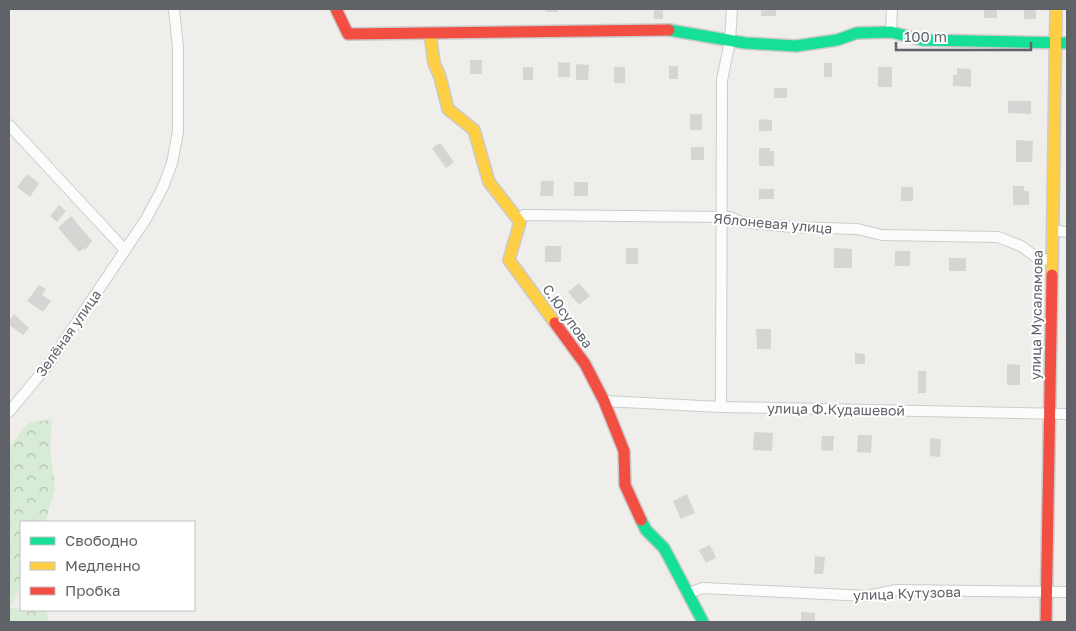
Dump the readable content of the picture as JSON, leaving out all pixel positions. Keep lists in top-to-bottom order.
{
  "streets": {
    "street": [
      "Яблоневая улица",
      "улица Мусалямова",
      "С.Юсупова",
      "Зелёная улица",
      "улица Ф.Кудашевой",
      "улица Кутузова"
    ]
  },
  "crossings": [
    ["Яблоневая улица", "улица Мусалямова"],
    ["Яблоневая улица", "С.Юсупова"],
    ["улица Мусалямова", "улица Ф.Кудашевой"],
    ["улица Мусалямова", "улица Кутузова"],
    ["С.Юсупова", "улица Ф.Кудашевой"],
    ["С.Юсупова", "улица Кутузова"]
  ],
  "legend": ["Свободно", "Медленно", "Пробка"],
  "scale_bar": "100 m"
}
